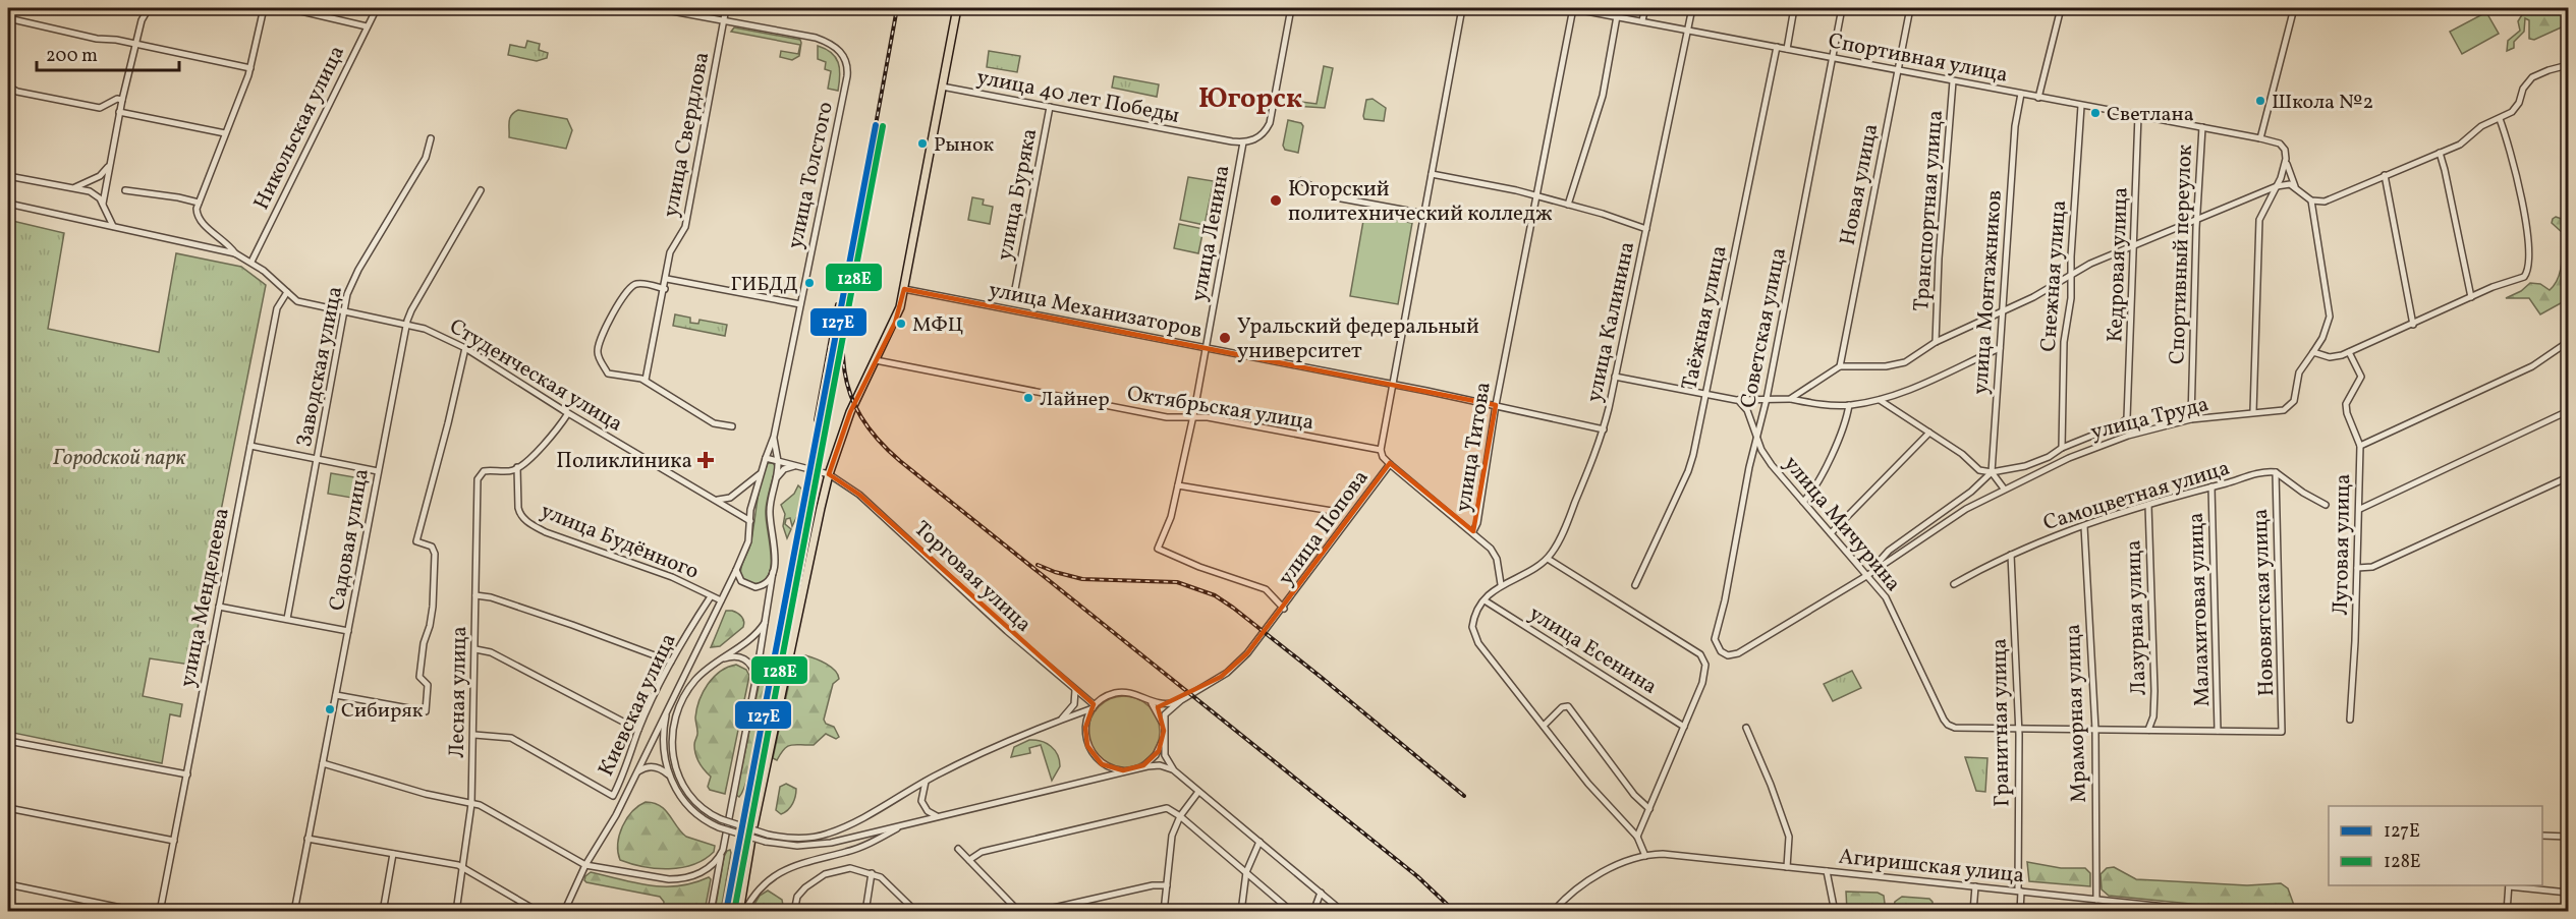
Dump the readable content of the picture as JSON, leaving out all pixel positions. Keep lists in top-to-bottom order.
{
  "streets": {
    "street": [
      "Спортивная улица",
      "улица 40 лет Победы",
      "Никольская улица",
      "улица Свердлова",
      "улица Толстого",
      "Новая улица",
      "улица Буряка",
      "Транспортная улица",
      "улица Ленина",
      "Спортивный переулок",
      "Кедровая улица",
      "Снежная улица",
      "улица Монтажников",
      "улица Механизаторов",
      "Таёжная улица",
      "улица Калинина",
      "Советская улица",
      "Заводская улица",
      "Студенческая улица",
      "Октябрьская улица",
      "улица Труда",
      "улица Титова",
      "Самоцветная улица",
      "улица Мичурина",
      "улица Попова",
      "Садовая улица",
      "улица Будённого",
      "Луговая улица",
      "Торговая улица",
      "улица Менделеева",
      "Нововятская улица",
      "Малахитовая улица",
      "Лазурная улица",
      "улица Есенина",
      "Лесная улица",
      "Киевская улица",
      "Мраморная улица",
      "Гранитная улица",
      "Агиришская улица"
    ]
  },
  "crossings": [
    ["Спортивная улица", "Новая улица"],
    ["Спортивная улица", "Транспортная улица"],
    ["Спортивная улица", "Спортивный переулок"],
    ["Спортивная улица", "Кедровая улица"],
    ["Спортивная улица", "Снежная улица"],
    ["Спортивная улица", "улица Монтажников"],
    ["Спортивная улица", "Таёжная улица"],
    ["Спортивная улица", "улица Калинина"],
    ["Спортивная улица", "Советская улица"],
    ["Спортивная улица", "улица Титова"],
    ["улица 40 лет Победы", "улица Буряка"],
    ["улица 40 лет Победы", "улица Ленина"],
    ["Никольская улица", "Студенческая улица"],
    ["улица Свердлова", "улица Толстого"],
    ["улица Ленина", "улица Механизаторов"],
    ["улица Ленина", "Октябрьская улица"],
    ["улица Ленина", "улица Попова"],
    ["Спортивный переулок", "улица Труда"],
    ["Кедровая улица", "улица Труда"],
    ["Снежная улица", "улица Труда"],
    ["улица Монтажников", "улица Труда"],
    ["улица Механизаторов", "улица Калинина"],
    ["улица Механизаторов", "улица Титова"],
    ["улица Механизаторов", "улица Попова"],
    ["улица Калинина", "улица Есенина"],
    ["Советская улица", "улица Труда"],
    ["Советская улица", "улица Мичурина"],
    ["Заводская улица", "Студенческая улица"],
    ["Студенческая улица", "Садовая улица"],
    ["Студенческая улица", "улица Менделеева"],
    ["Октябрьская улица", "улица Попова"],
    ["улица Труда", "улица Мичурина"],
    ["Самоцветная улица", "Нововятская улица"],
    ["Самоцветная улица", "Малахитовая улица"],
    ["Самоцветная улица", "Лазурная улица"],
    ["Самоцветная улица", "Мраморная улица"],
    ["Самоцветная улица", "Гранитная улица"],
    ["улица Мичурина", "Гранитная улица"],
    ["улица Будённого", "Лесная улица"],
    ["улица Будённого", "Киевская улица"],
    ["Нововятская улица", "Малахитовая улица"],
    ["Лесная улица", "Киевская улица"],
    ["Мраморная улица", "Агиришская улица"],
    ["Гранитная улица", "Агиришская улица"]
  ],
  "districts": ["Югорск"],
  "parks": ["Городской парк"],
  "places": {
    "other": [
      "Школа №2",
      "Светлана",
      "Рынок",
      "Югорский политехнический колледж",
      "ГИБДД",
      "МФЦ",
      "Уральский федеральный университет",
      "Лайнер",
      "Сибиряк"
    ],
    "health": ["Поликлиника"]
  },
  "lines": ["transit line 127Е", "transit line 128Е"],
  "legend": ["127Е", "128Е"],
  "scale_bar": "200 m"
}
